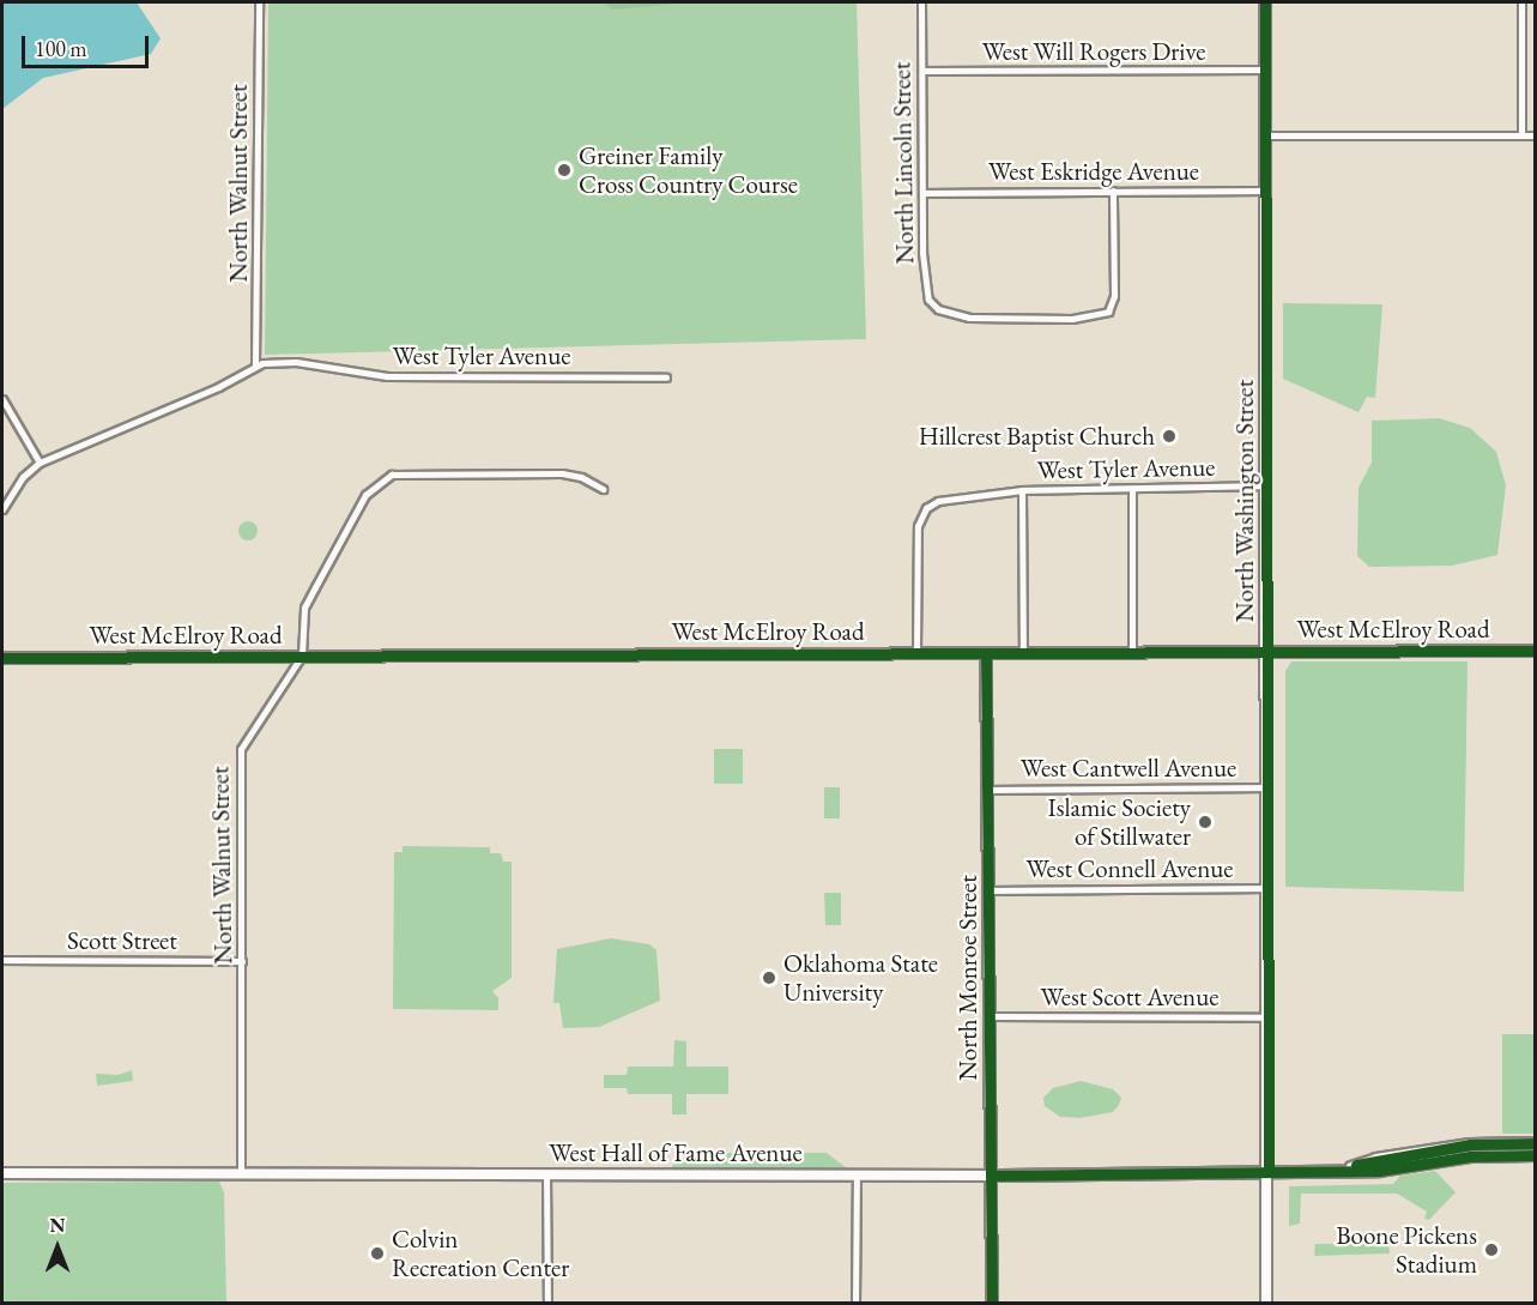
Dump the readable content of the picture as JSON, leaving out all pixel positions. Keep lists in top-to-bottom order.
{
  "streets": {
    "main road": [
      "North Washington Street",
      "West McElroy Road",
      "North Monroe Street",
      "West Hall of Fame Avenue"
    ],
    "street": [
      "West Will Rogers Drive",
      "North Lincoln Street",
      "West Eskridge Avenue",
      "North Walnut Street",
      "West Tyler Avenue",
      "West Cantwell Avenue",
      "West Connell Avenue",
      "Scott Street",
      "West Scott Avenue"
    ]
  },
  "crossings": [
    ["West Will Rogers Drive", "North Lincoln Street"],
    ["West Will Rogers Drive", "North Washington Street"],
    ["North Lincoln Street", "West Eskridge Avenue"],
    ["West Eskridge Avenue", "North Washington Street"],
    ["North Walnut Street", "West Tyler Avenue"],
    ["North Walnut Street", "West McElroy Road"],
    ["North Walnut Street", "Scott Street"],
    ["North Walnut Street", "West Hall of Fame Avenue"],
    ["West Tyler Avenue", "North Washington Street"],
    ["West Tyler Avenue", "West McElroy Road"],
    ["North Washington Street", "West McElroy Road"],
    ["North Washington Street", "West Cantwell Avenue"],
    ["North Washington Street", "West Connell Avenue"],
    ["North Washington Street", "West Scott Avenue"],
    ["North Washington Street", "West Hall of Fame Avenue"],
    ["West McElroy Road", "North Monroe Street"],
    ["West Cantwell Avenue", "North Monroe Street"],
    ["West Connell Avenue", "North Monroe Street"],
    ["North Monroe Street", "West Scott Avenue"],
    ["North Monroe Street", "West Hall of Fame Avenue"]
  ],
  "places": [
    "Greiner Family Cross Country Course",
    "Hillcrest Baptist Church",
    "Islamic Society of Stillwater",
    "Oklahoma State University",
    "Boone Pickens Stadium",
    "Colvin Recreation Center"
  ],
  "scale_bar": "100 m",
  "north": "top"
}
